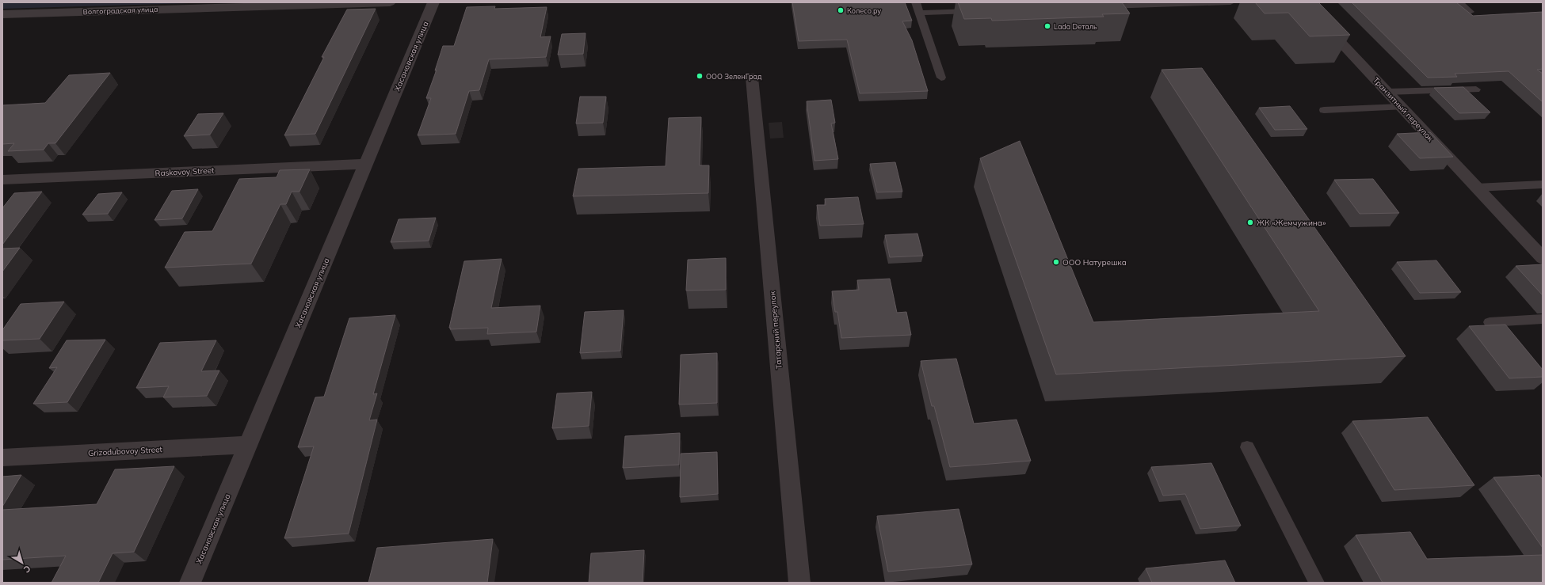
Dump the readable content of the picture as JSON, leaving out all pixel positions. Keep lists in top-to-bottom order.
{
  "streets": {
    "street": [
      "Волгоградская улица",
      "Хасановская улица",
      "Транзитный переулок",
      "Raskovoy Street",
      "Татарский переулок",
      "Grizodubovoy Street"
    ]
  },
  "crossings": [
    ["Хасановская улица", "Raskovoy Street"],
    ["Хасановская улица", "Grizodubovoy Street"]
  ],
  "places": [
    "Колесо.ру",
    "Lada Dеталь",
    "ООО ЗеленГрад",
    "ЖК «Жемчужина»",
    "ООО Натурешка"
  ],
  "north": "bottom right"
}
